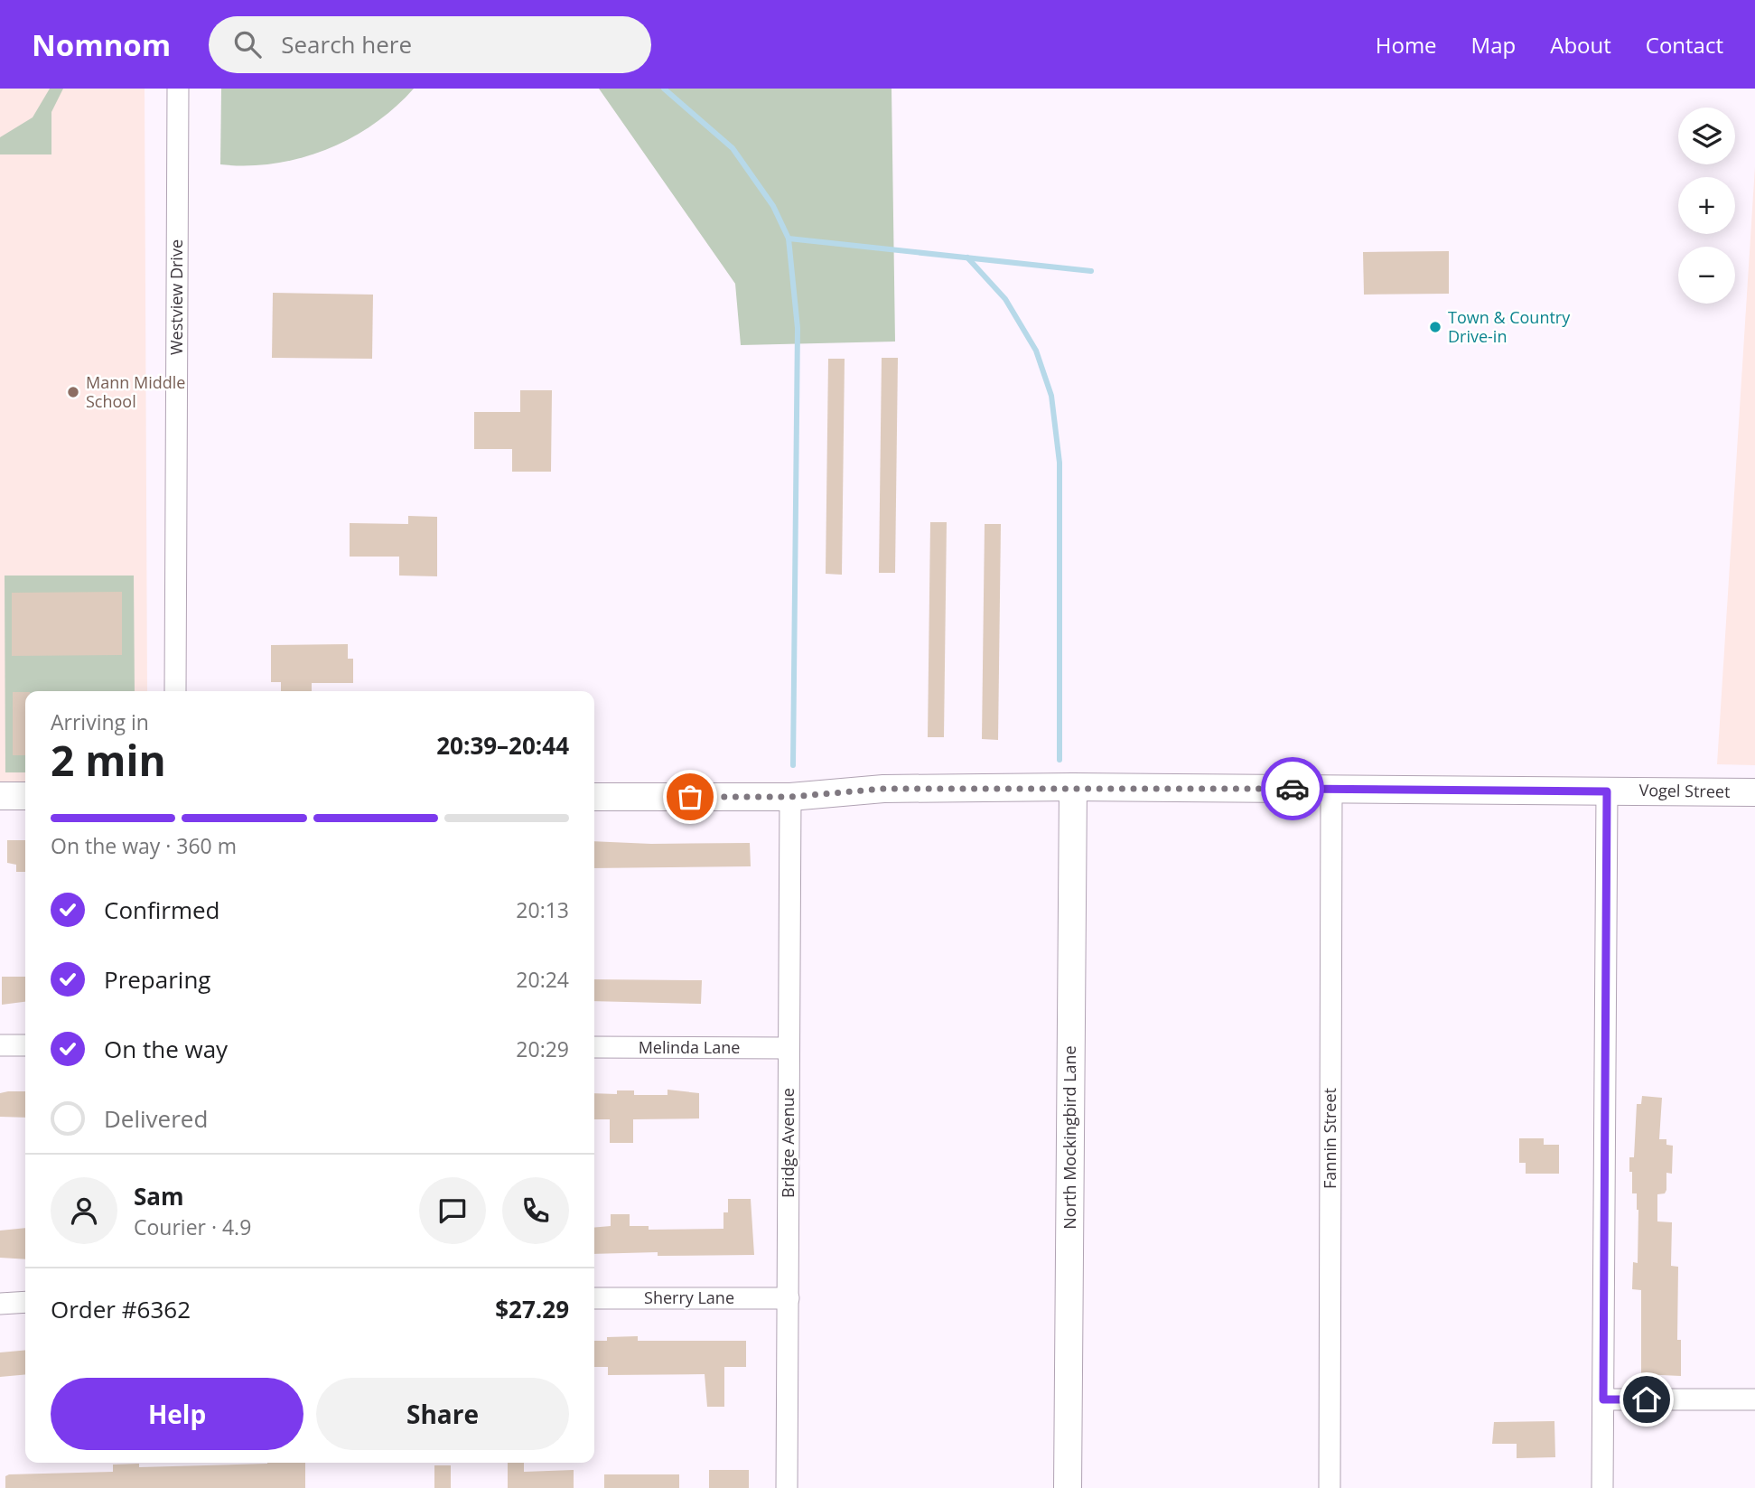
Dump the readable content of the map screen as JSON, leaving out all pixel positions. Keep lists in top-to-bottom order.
{
  "streets": {
    "street": [
      "Westview Drive",
      "Vogel Street",
      "Melinda Lane",
      "North Mockingbird Lane",
      "Fannin Street",
      "Bridge Avenue",
      "Sherry Lane"
    ]
  },
  "crossings": [
    ["Vogel Street", "North Mockingbird Lane"],
    ["Vogel Street", "Fannin Street"],
    ["Vogel Street", "Bridge Avenue"],
    ["Melinda Lane", "Bridge Avenue"],
    ["Bridge Avenue", "Sherry Lane"]
  ],
  "places": ["Town & Country Drive-in", "Mann Middle School"],
  "page": {
    "header": "Nomnom",
    "search": "Search here",
    "nav": [
      "Home",
      "Map",
      "About",
      "Contact"
    ],
    "map_buttons": ["+", "−"],
    "heading": ["2 min", "Arriving in", "20:39–20:44"],
    "panel": [
      "Sam",
      "Courier · 4.9",
      "Order #6362",
      "$27.29"
    ],
    "bar": "On the way · 360 m",
    "list": [
      ["Confirmed", "20:13"],
      ["Preparing", "20:24"],
      ["On the way", "20:29"],
      "Delivered"
    ],
    "buttons": ["Help", "Share"]
  }
}
